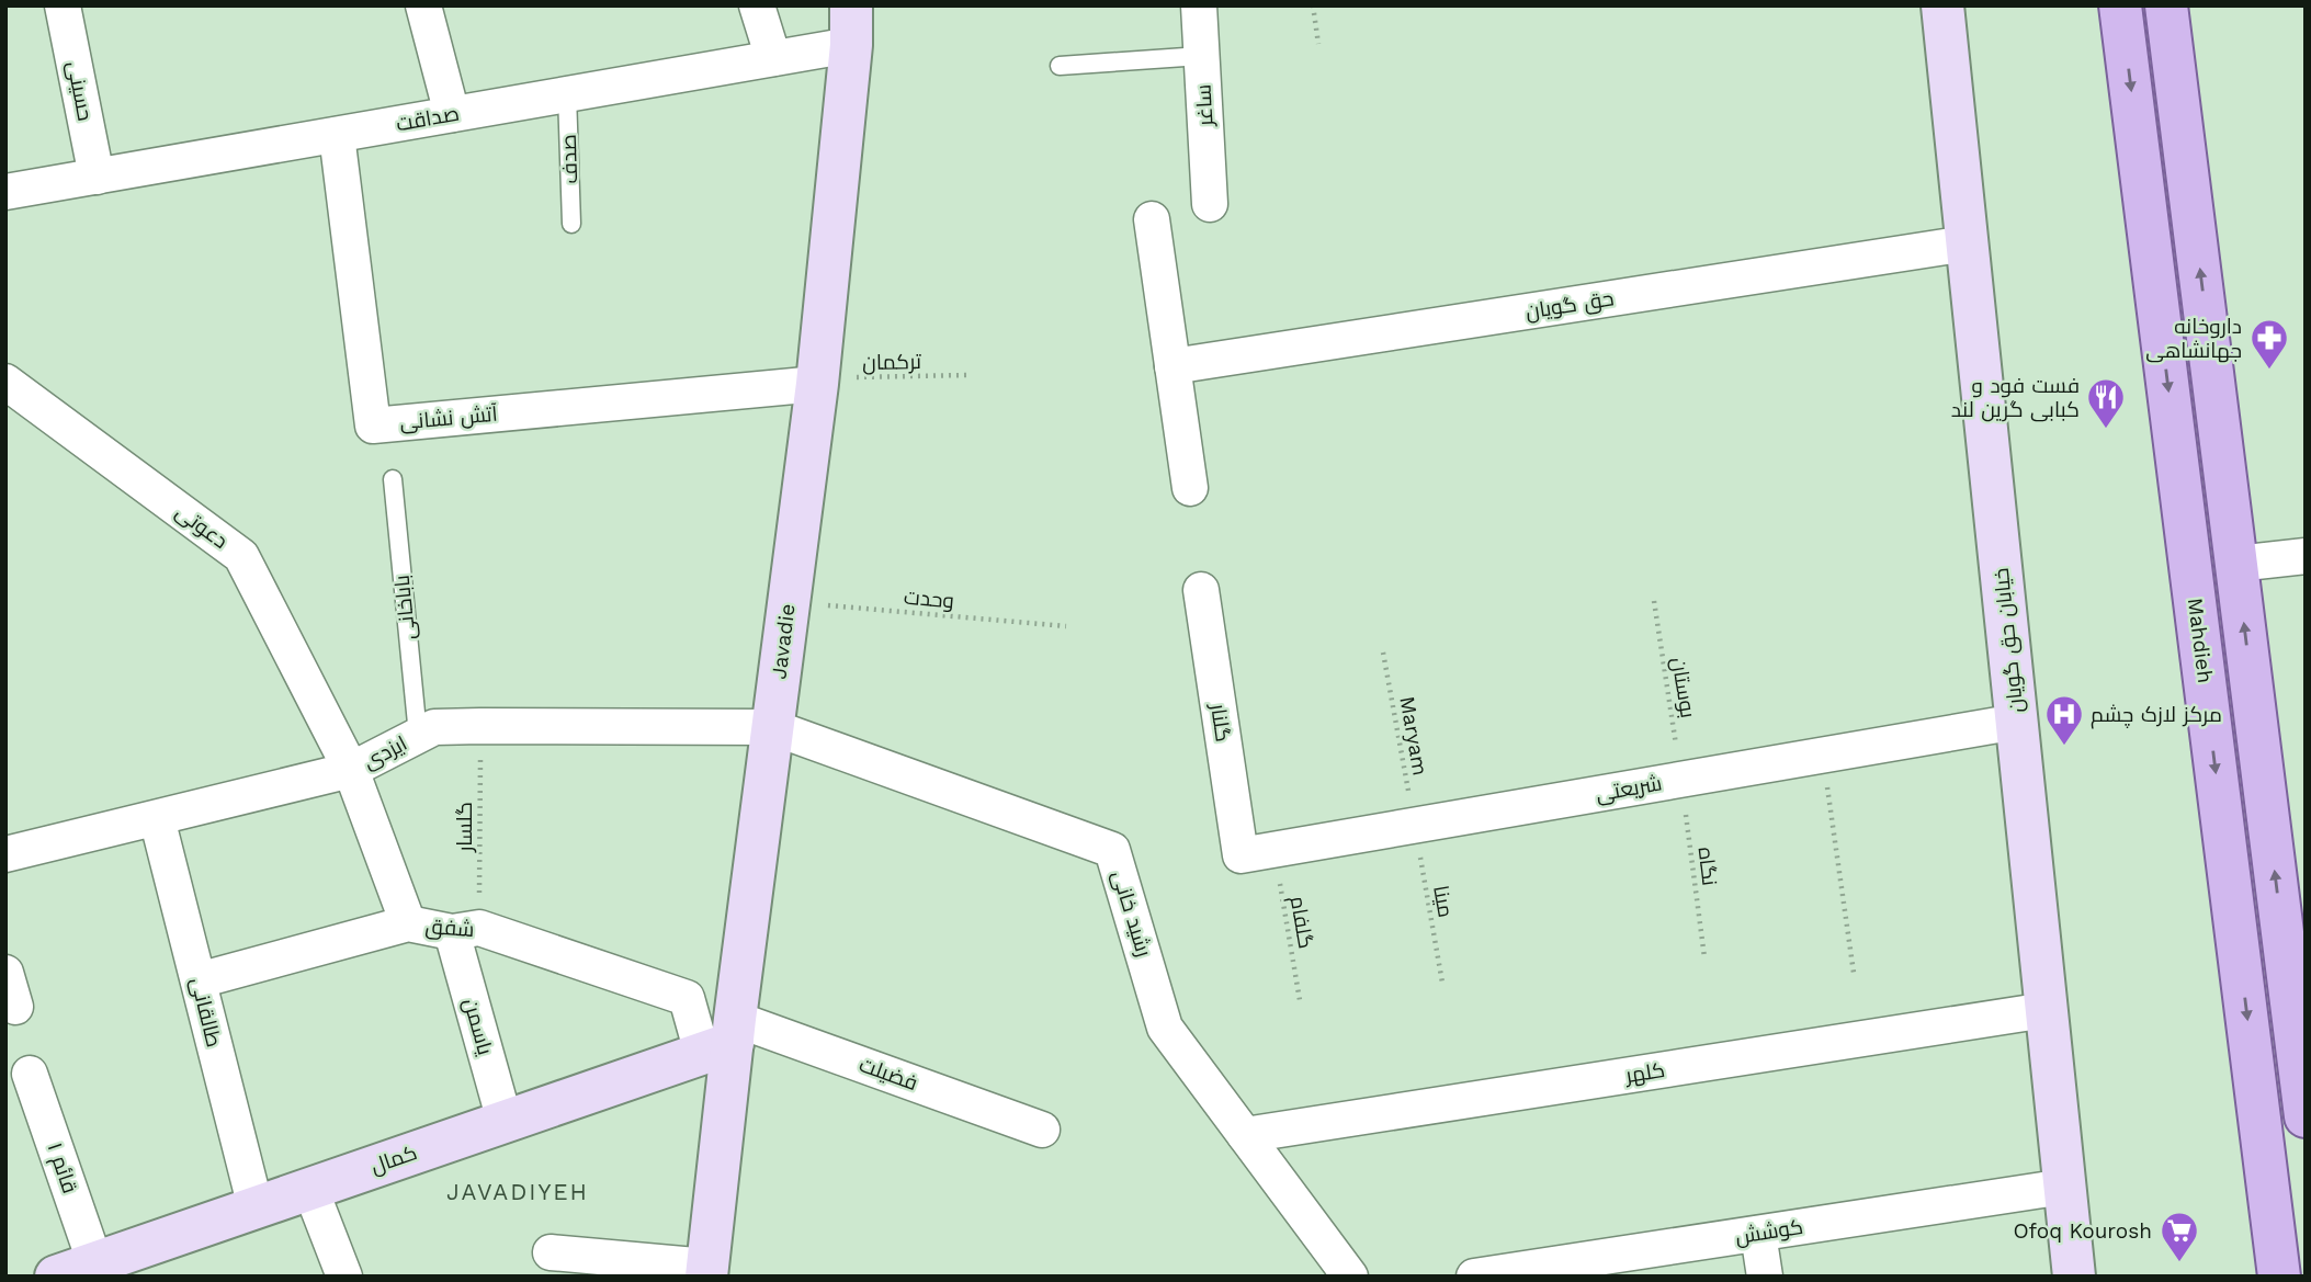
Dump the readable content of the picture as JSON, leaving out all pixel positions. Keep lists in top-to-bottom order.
{
  "streets": {
    "main road": ["Mahdieh"],
    "street": [
      "حسینی",
      "ساغر",
      "صداقت",
      "حق گویان",
      "آتش نشانی",
      "دعوتی",
      "خیابان حق گویان",
      "Javadie",
      "گلنار",
      "ایزدی",
      "شریعتی",
      "رشید خانی",
      "شفق",
      "طالقانی",
      "یاسمن",
      "کلهر",
      "فضیلت",
      "کمال",
      "قائم ۱",
      "کوشش"
    ],
    "lane": ["صدف", "باباخانی"],
    "path": [
      "ترکمان",
      "وحدت",
      "بوستان",
      "Maryam",
      "گلسار",
      "نگاه",
      "مینا",
      "گلفام"
    ]
  },
  "crossings": [
    ["حسینی", "صداقت"],
    ["صداقت", "صدف"],
    ["صداقت", "آتش نشانی"],
    ["صداقت", "Javadie"],
    ["حق گویان", "خیابان حق گویان"],
    ["ترکمان", "آتش نشانی"],
    ["ترکمان", "Javadie"],
    ["آتش نشانی", "Javadie"],
    ["دعوتی", "ایزدی"],
    ["دعوتی", "شفق"],
    ["وحدت", "Javadie"],
    ["باباخانی", "ایزدی"],
    ["خیابان حق گویان", "شریعتی"],
    ["خیابان حق گویان", "کلهر"],
    ["خیابان حق گویان", "کوشش"],
    ["Javadie", "ایزدی"],
    ["Javadie", "رشید خانی"],
    ["Javadie", "شفق"],
    ["Javadie", "فضیلت"],
    ["Javadie", "کمال"],
    ["بوستان", "شریعتی"],
    ["بوستان", "نگاه"],
    ["گلنار", "شریعتی"],
    ["Maryam", "شریعتی"],
    ["Maryam", "مینا"],
    ["ایزدی", "گلسار"],
    ["ایزدی", "رشید خانی"],
    ["ایزدی", "طالقانی"],
    ["شریعتی", "نگاه"],
    ["شریعتی", "مینا"],
    ["شریعتی", "گلفام"],
    ["گلسار", "شفق"],
    ["گلسار", "یاسمن"],
    ["رشید خانی", "کلهر"],
    ["شفق", "طالقانی"],
    ["شفق", "یاسمن"],
    ["شفق", "فضیلت"],
    ["شفق", "کمال"],
    ["طالقانی", "کمال"],
    ["یاسمن", "کمال"],
    ["فضیلت", "کمال"],
    ["کمال", "قائم ۱"]
  ],
  "districts": ["JAVADIYEH"],
  "places": {
    "pharmacy": ["داروخانه جهانشاهی"],
    "restaurant": ["فست فود و کبابی گرين لند"],
    "hospital": ["مرکز لازک چشم"],
    "supermarket": ["Ofoq Kourosh"]
  }
}
